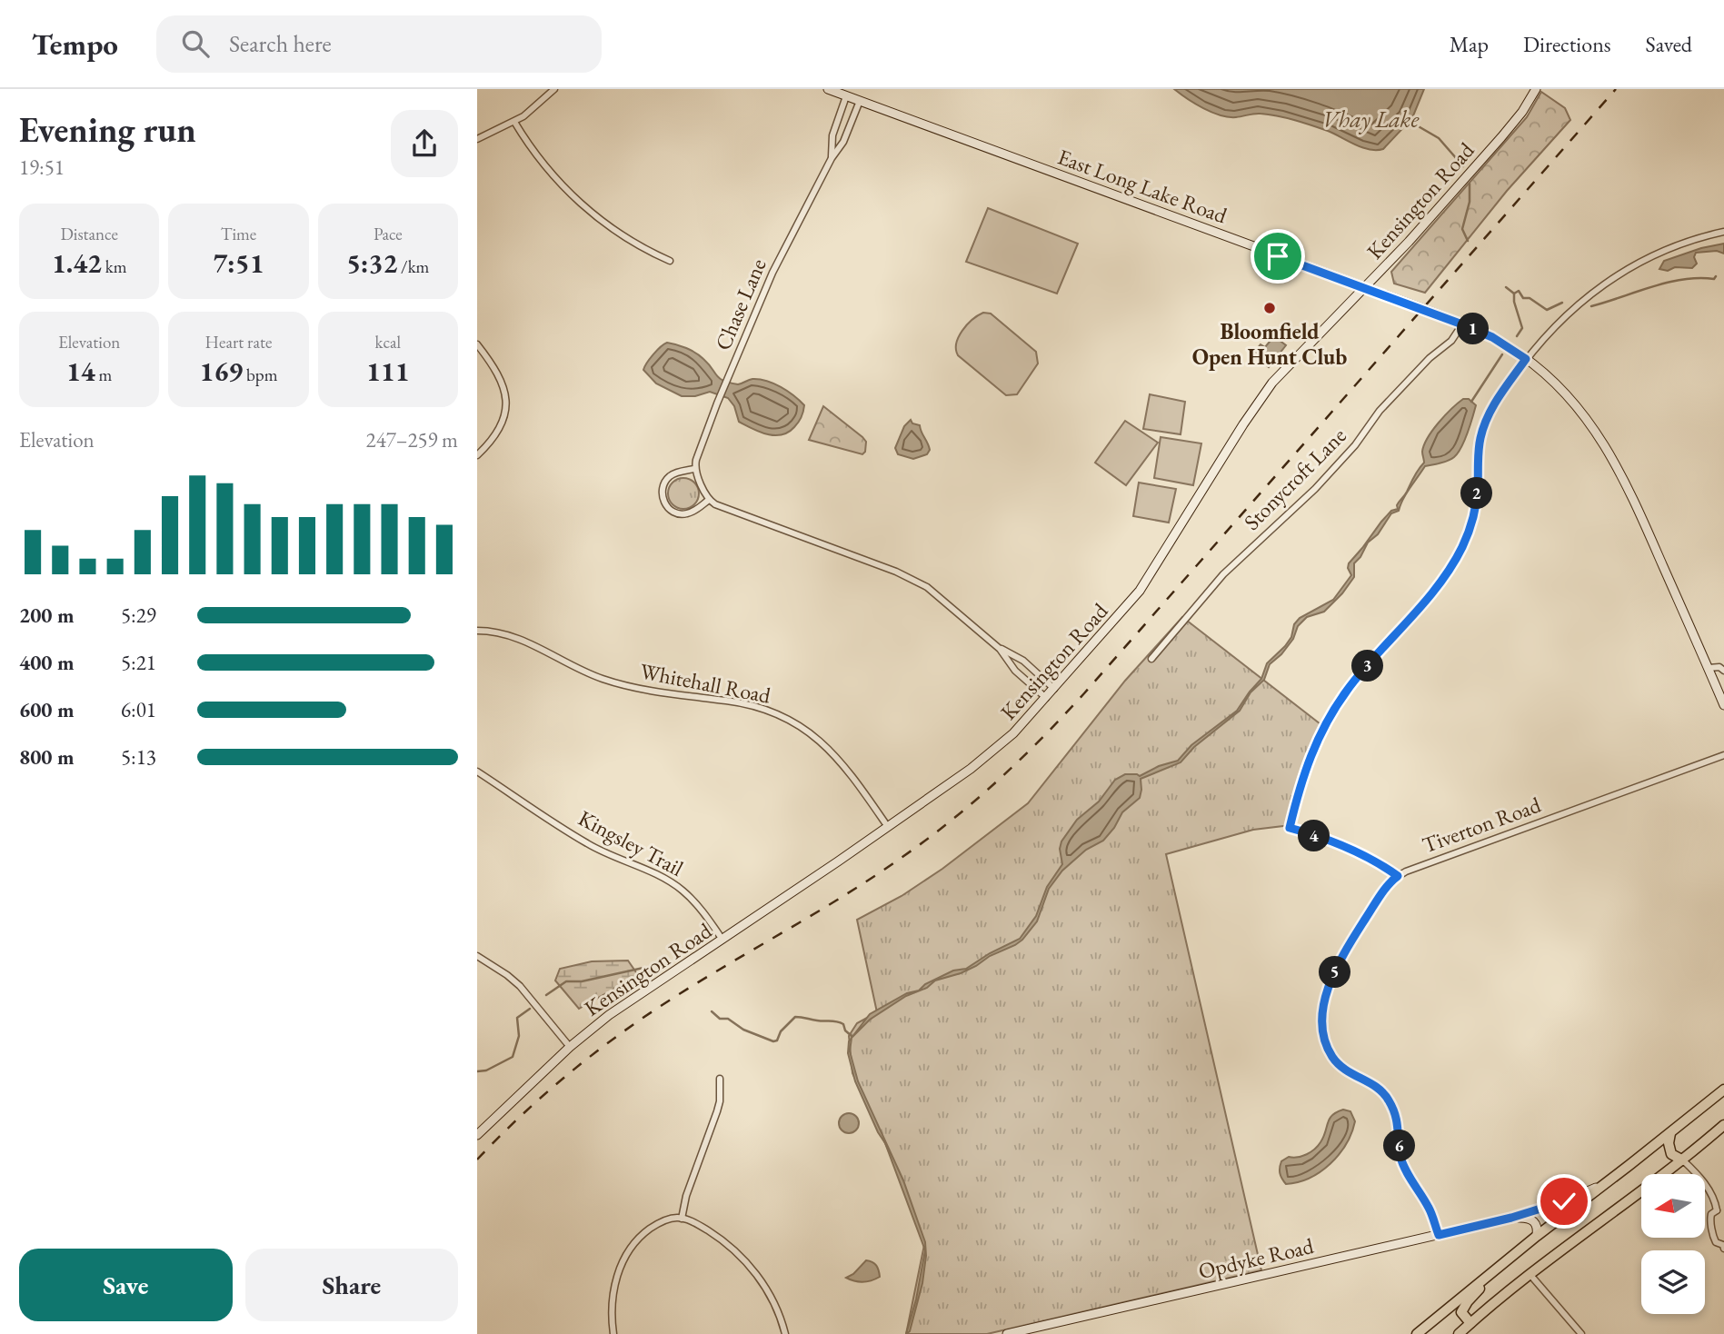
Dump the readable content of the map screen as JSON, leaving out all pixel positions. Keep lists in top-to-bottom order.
{
  "streets": {
    "main road": ["East Long Lake Road", "Kensington Road", "Opdyke Road"],
    "street": [
      "Chase Lane",
      "Stonycroft Lane",
      "Whitehall Road",
      "Tiverton Road",
      "Kingsley Trail"
    ]
  },
  "crossings": [
    ["East Long Lake Road", "Kensington Road"],
    ["East Long Lake Road", "Chase Lane"],
    ["East Long Lake Road", "Stonycroft Lane"],
    ["Kensington Road", "Whitehall Road"],
    ["Kensington Road", "Kingsley Trail"],
    ["Tiverton Road", "Opdyke Road"]
  ],
  "water": ["Vhay Lake"],
  "places": ["Bloomfield Open Hunt Club"],
  "north": "left",
  "page": {
    "header": "Tempo",
    "search": "Search here",
    "nav": ["Map", "Directions", "Saved"],
    "heading": ["Evening run", "19:51"],
    "stats": [
      ["Distance", "1.42 km"],
      ["Time", "7:51"],
      ["Pace", "5:32 /km"],
      ["Elevation", "14 m"],
      ["Heart rate", "169 bpm"],
      ["kcal", "111"]
    ],
    "pins": [
      "1",
      "2",
      "3",
      "4",
      "5",
      "6"
    ],
    "chart": ["Elevation", "247–259 m"],
    "list": [
      {
        "name": "200 m",
        "note": "5:29"
      },
      {
        "name": "400 m",
        "note": "5:21"
      },
      {
        "name": "600 m",
        "note": "6:01"
      },
      {
        "name": "800 m",
        "note": "5:13"
      }
    ],
    "buttons": ["Save", "Share"]
  }
}
